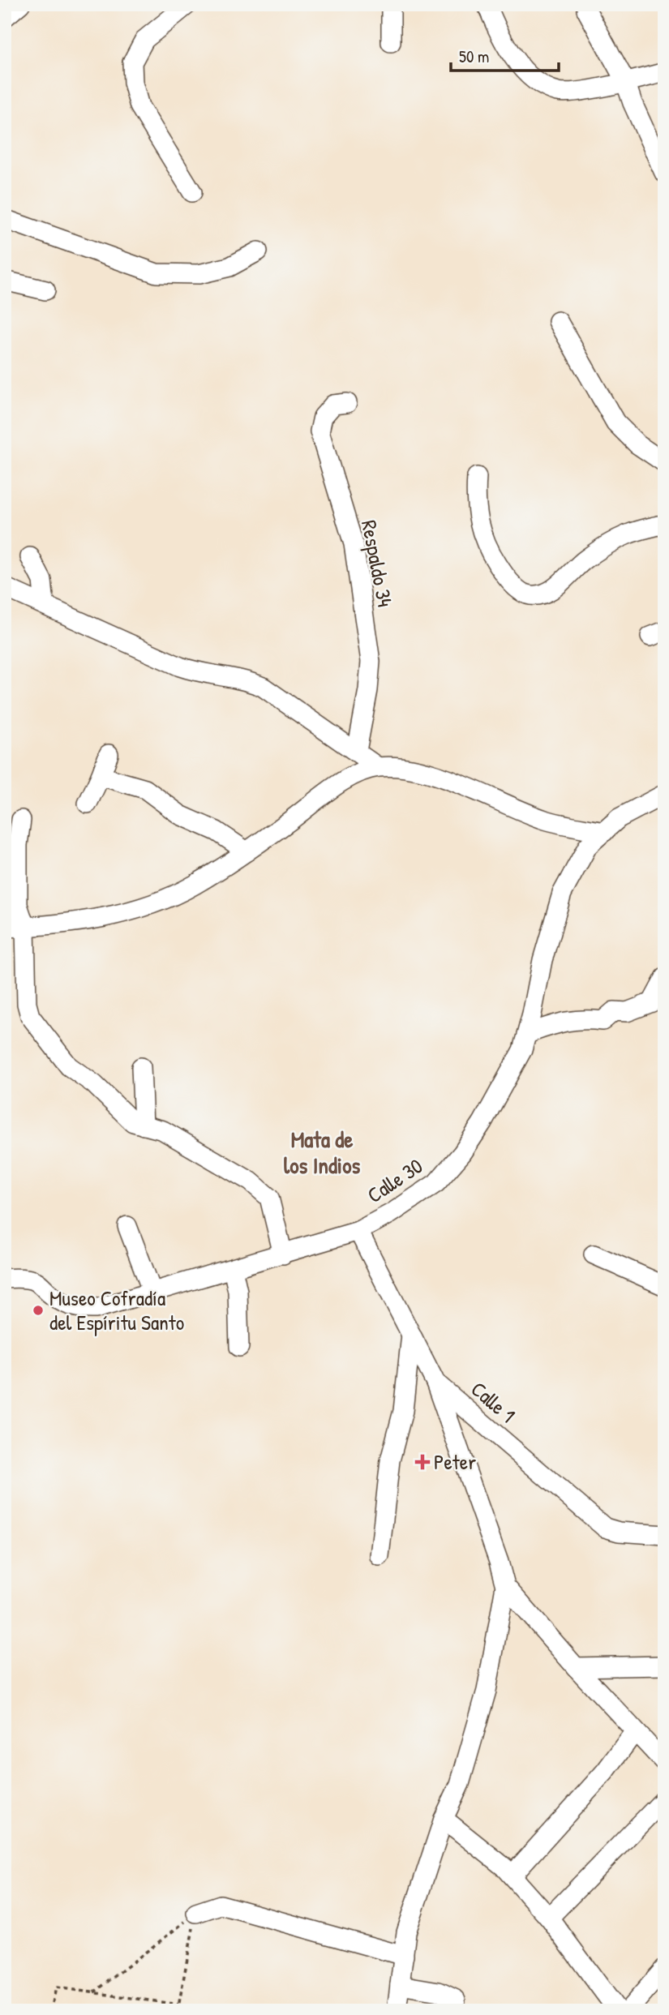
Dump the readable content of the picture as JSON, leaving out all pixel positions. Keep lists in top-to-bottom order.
{
  "streets": {
    "street": ["Respaldo 34", "Calle 30", "Calle 1"]
  },
  "crossings": [
    ["Calle 30", "Calle 1"]
  ],
  "districts": ["Mata de los Indios"],
  "places": {
    "other": ["Museo Cofradía del Espíritu Santo"],
    "health": ["Peter"]
  },
  "scale_bar": "50 m"
}
